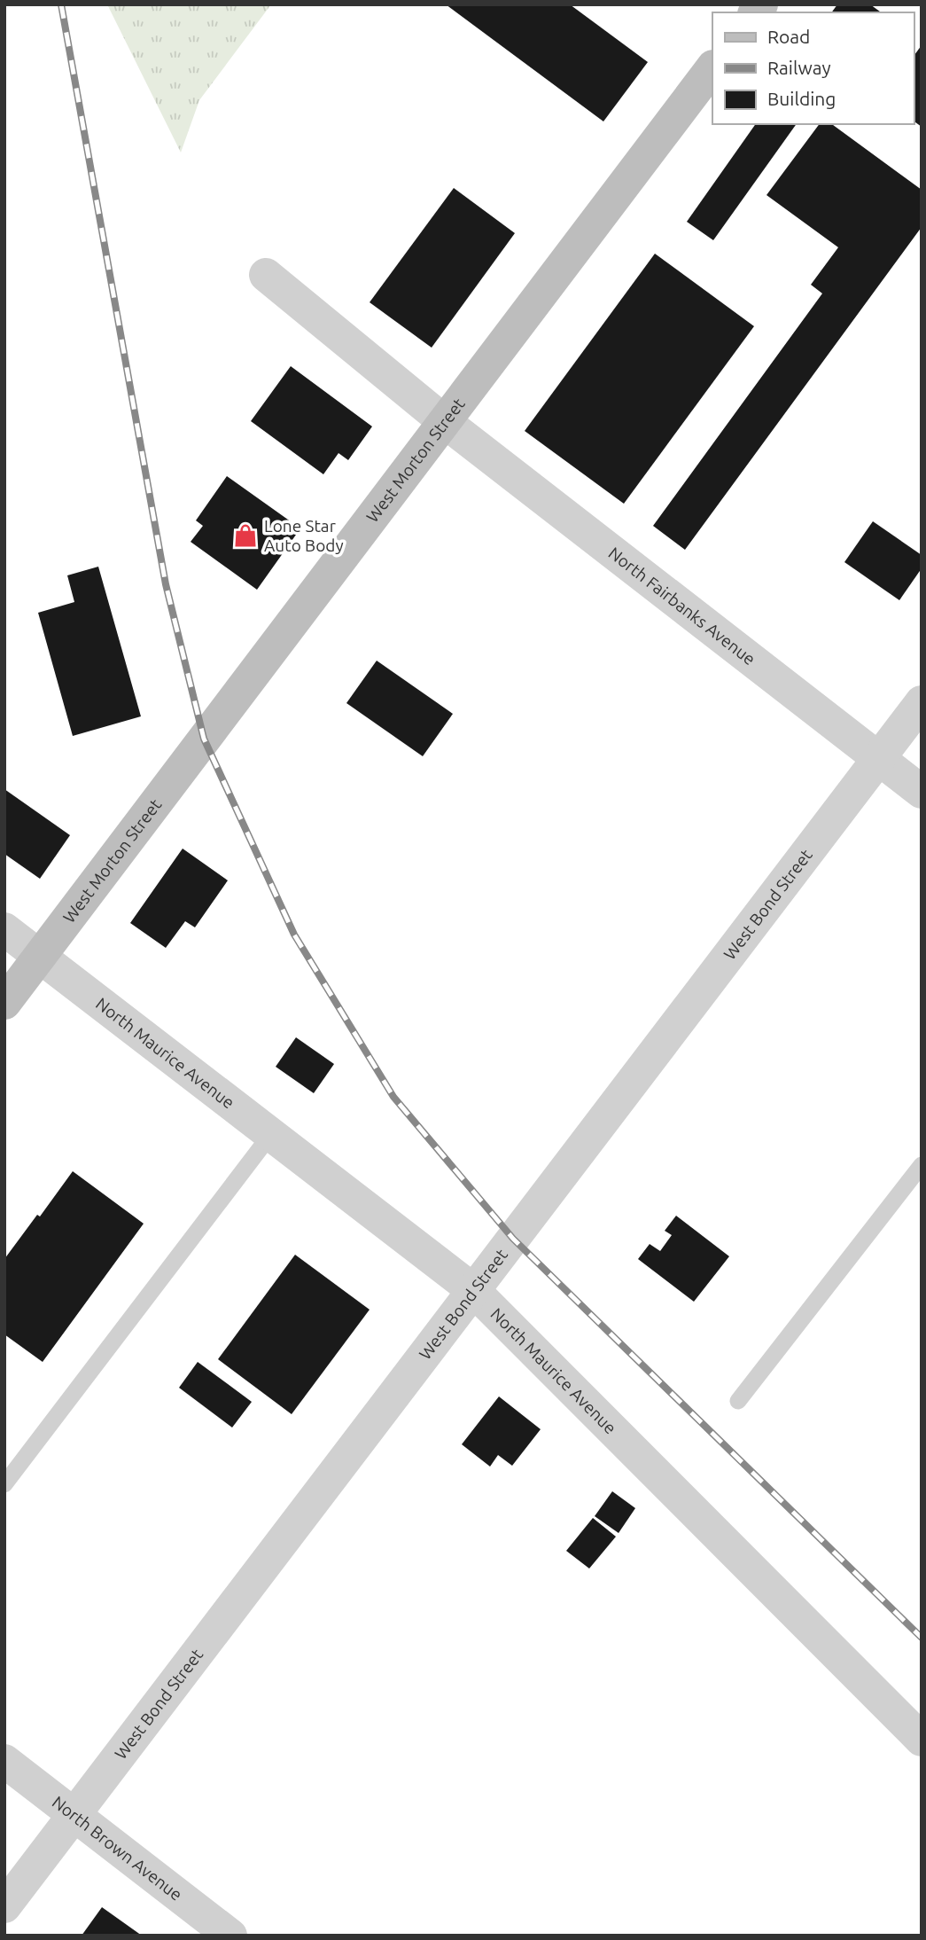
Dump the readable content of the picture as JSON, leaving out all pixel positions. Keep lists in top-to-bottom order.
{
  "streets": {
    "main road": ["West Morton Street"],
    "street": [
      "North Fairbanks Avenue",
      "West Bond Street",
      "North Maurice Avenue",
      "North Brown Avenue"
    ]
  },
  "crossings": [
    ["West Morton Street", "North Fairbanks Avenue"],
    ["West Morton Street", "North Maurice Avenue"],
    ["North Fairbanks Avenue", "West Bond Street"],
    ["West Bond Street", "North Maurice Avenue"],
    ["West Bond Street", "North Brown Avenue"]
  ],
  "places": {
    "shop": ["Lone Star Auto Body"]
  },
  "legend": ["Road", "Railway", "Building"]
}
